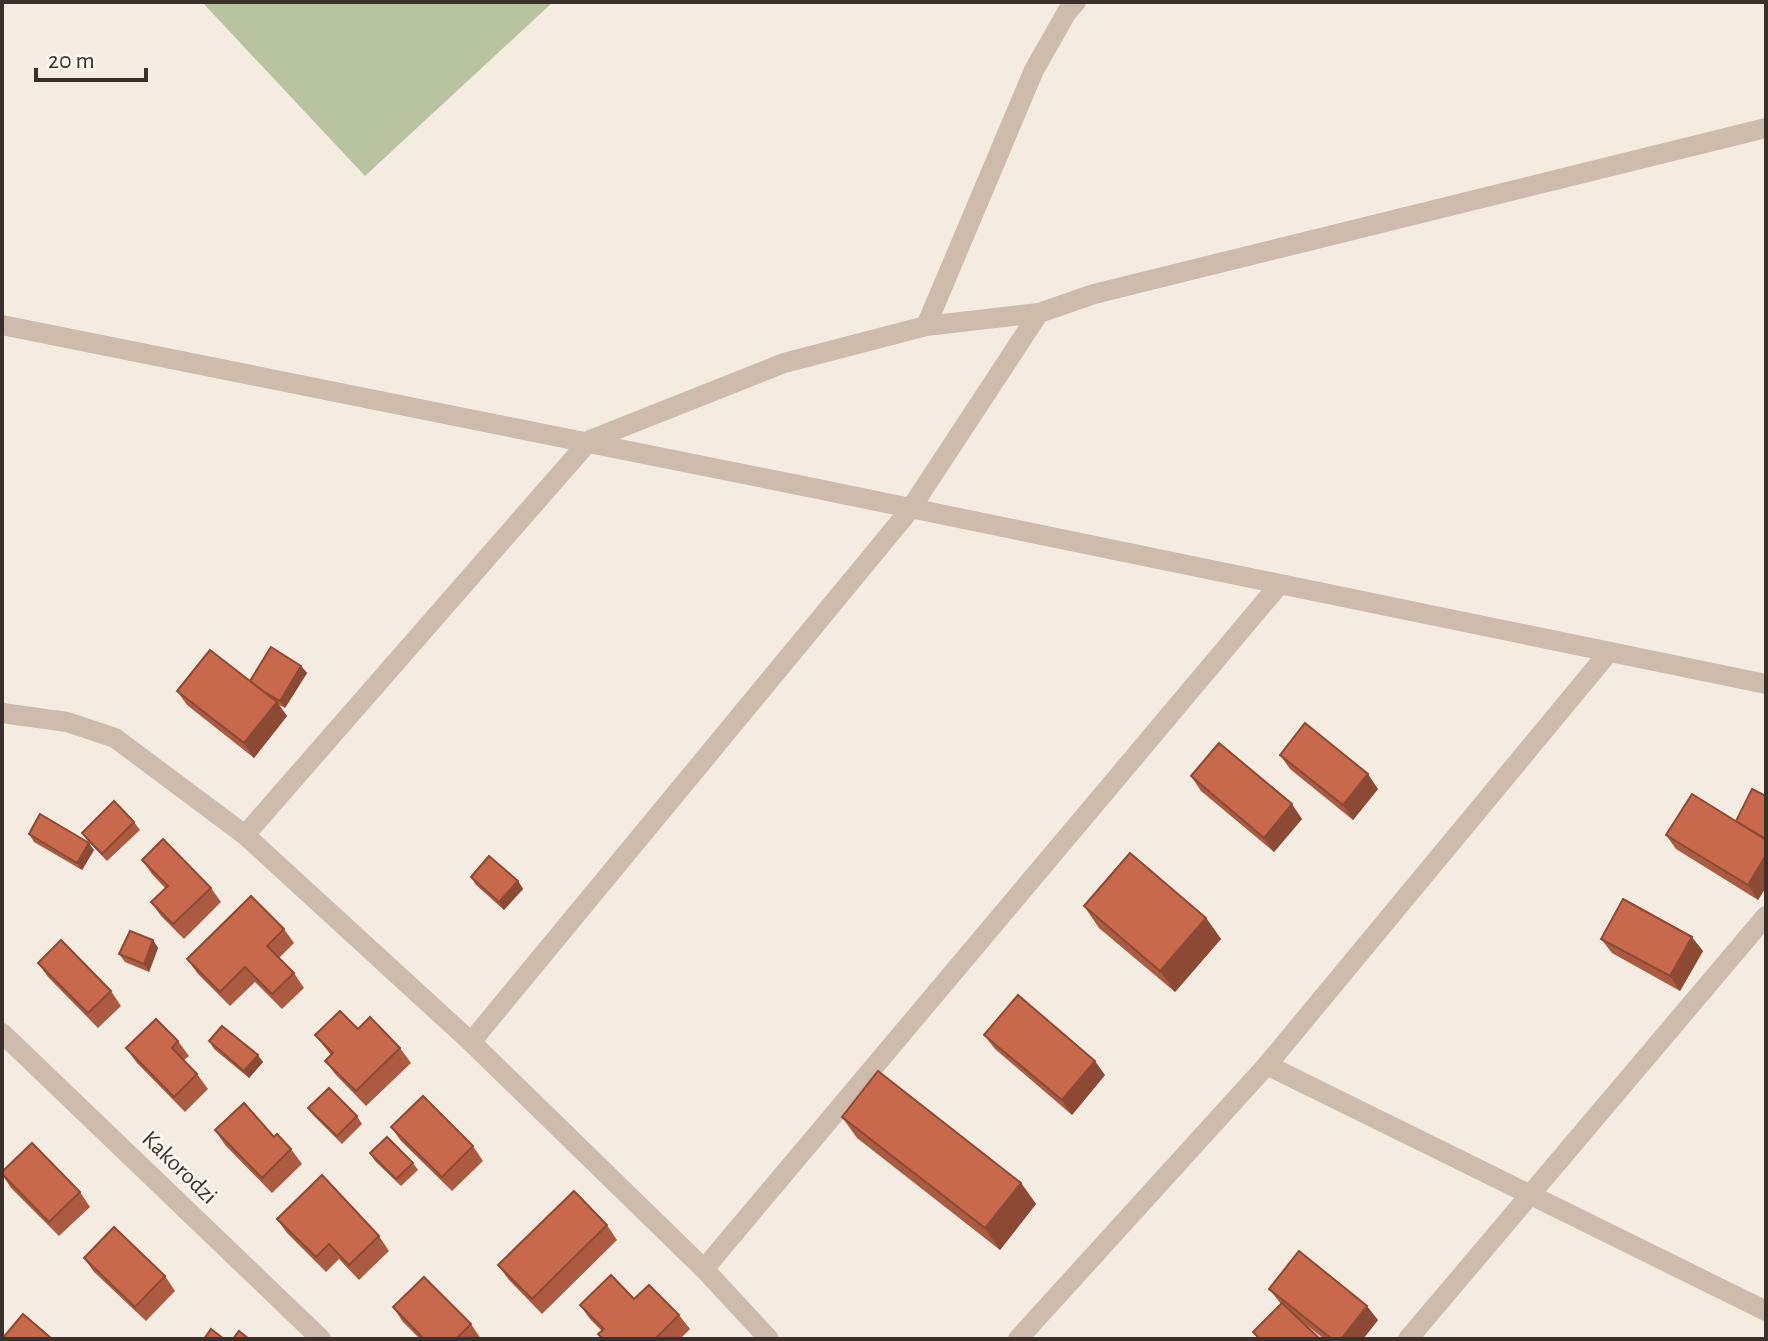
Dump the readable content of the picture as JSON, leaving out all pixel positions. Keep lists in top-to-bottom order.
{
  "streets": {
    "street": ["Kakorodzi"]
  },
  "scale_bar": "20 m"
}
